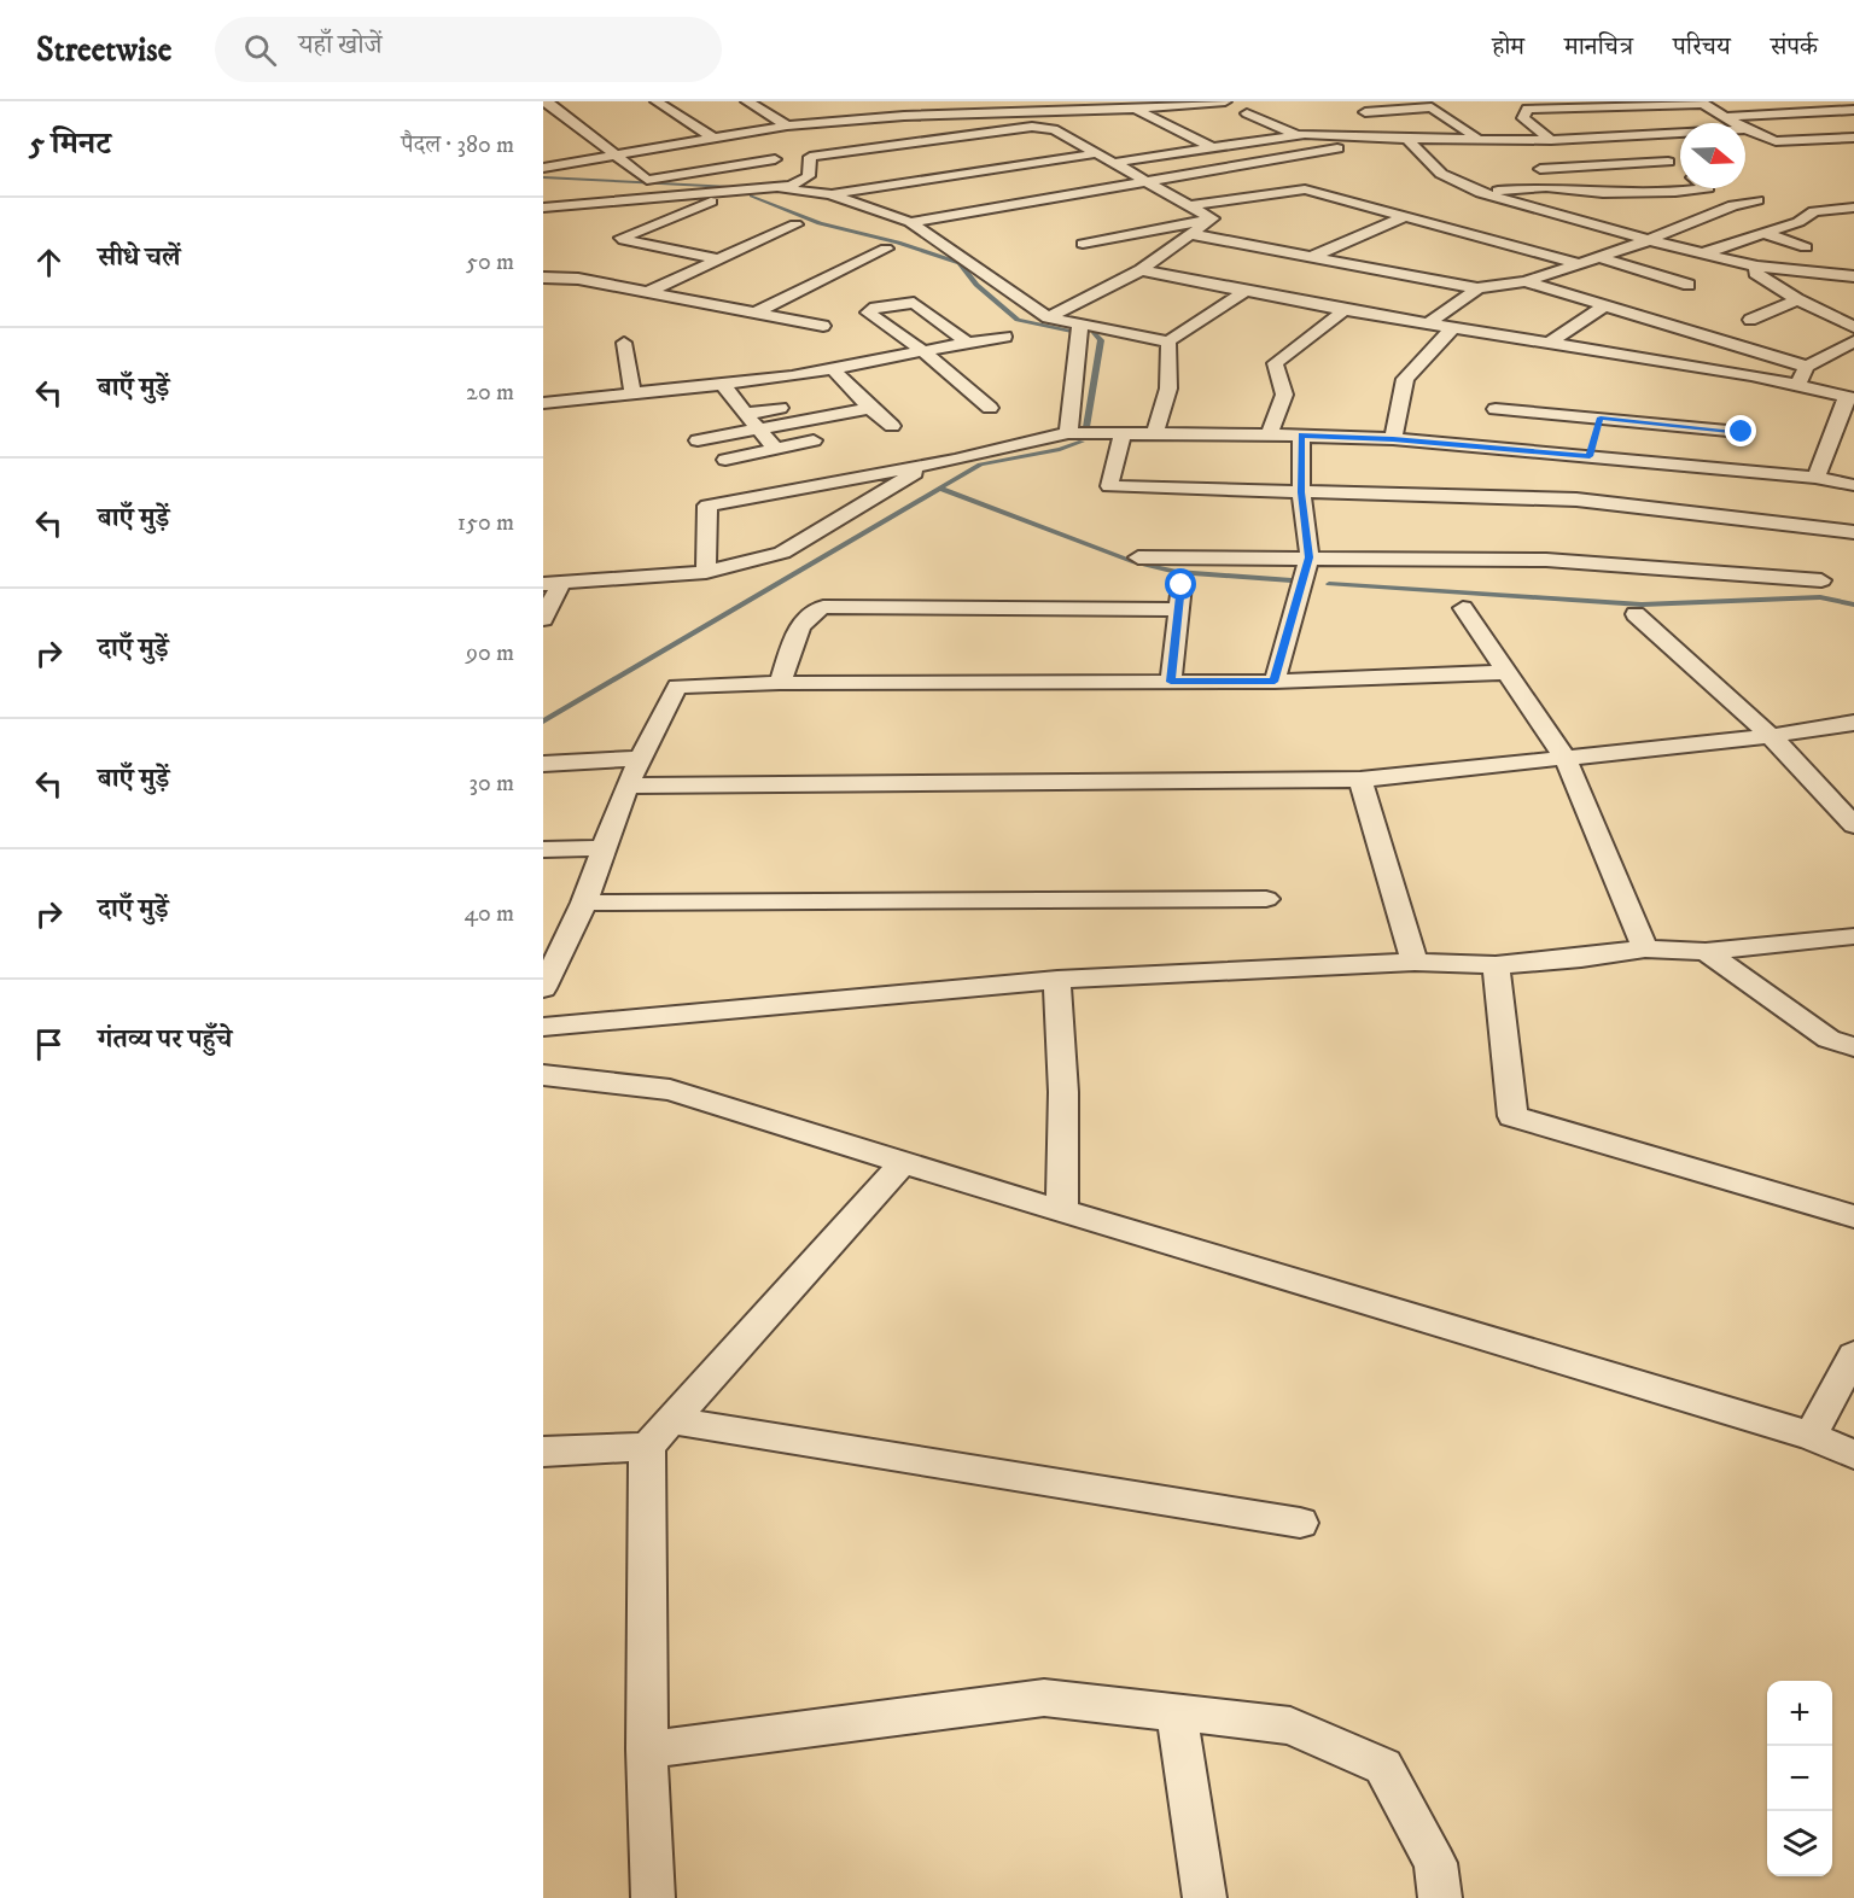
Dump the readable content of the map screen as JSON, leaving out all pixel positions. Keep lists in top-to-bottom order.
{
  "north": "right",
  "page": {
    "header": "Streetwise",
    "search": "यहाँ खोजें",
    "nav": [
      "होम",
      "मानचित्र",
      "परिचय",
      "संपर्क"
    ],
    "heading": ["5 मिनट", "पैदल · 380 m"],
    "list": [
      ["सीधे चलें", "50 m"],
      ["बाएँ मुड़ें", "20 m"],
      ["बाएँ मुड़ें", "150 m"],
      ["दाएँ मुड़ें", "90 m"],
      ["बाएँ मुड़ें", "30 m"],
      ["दाएँ मुड़ें", "40 m"],
      "गंतव्य पर पहुँचे"
    ],
    "map_buttons": ["+", "−"]
  }
}
